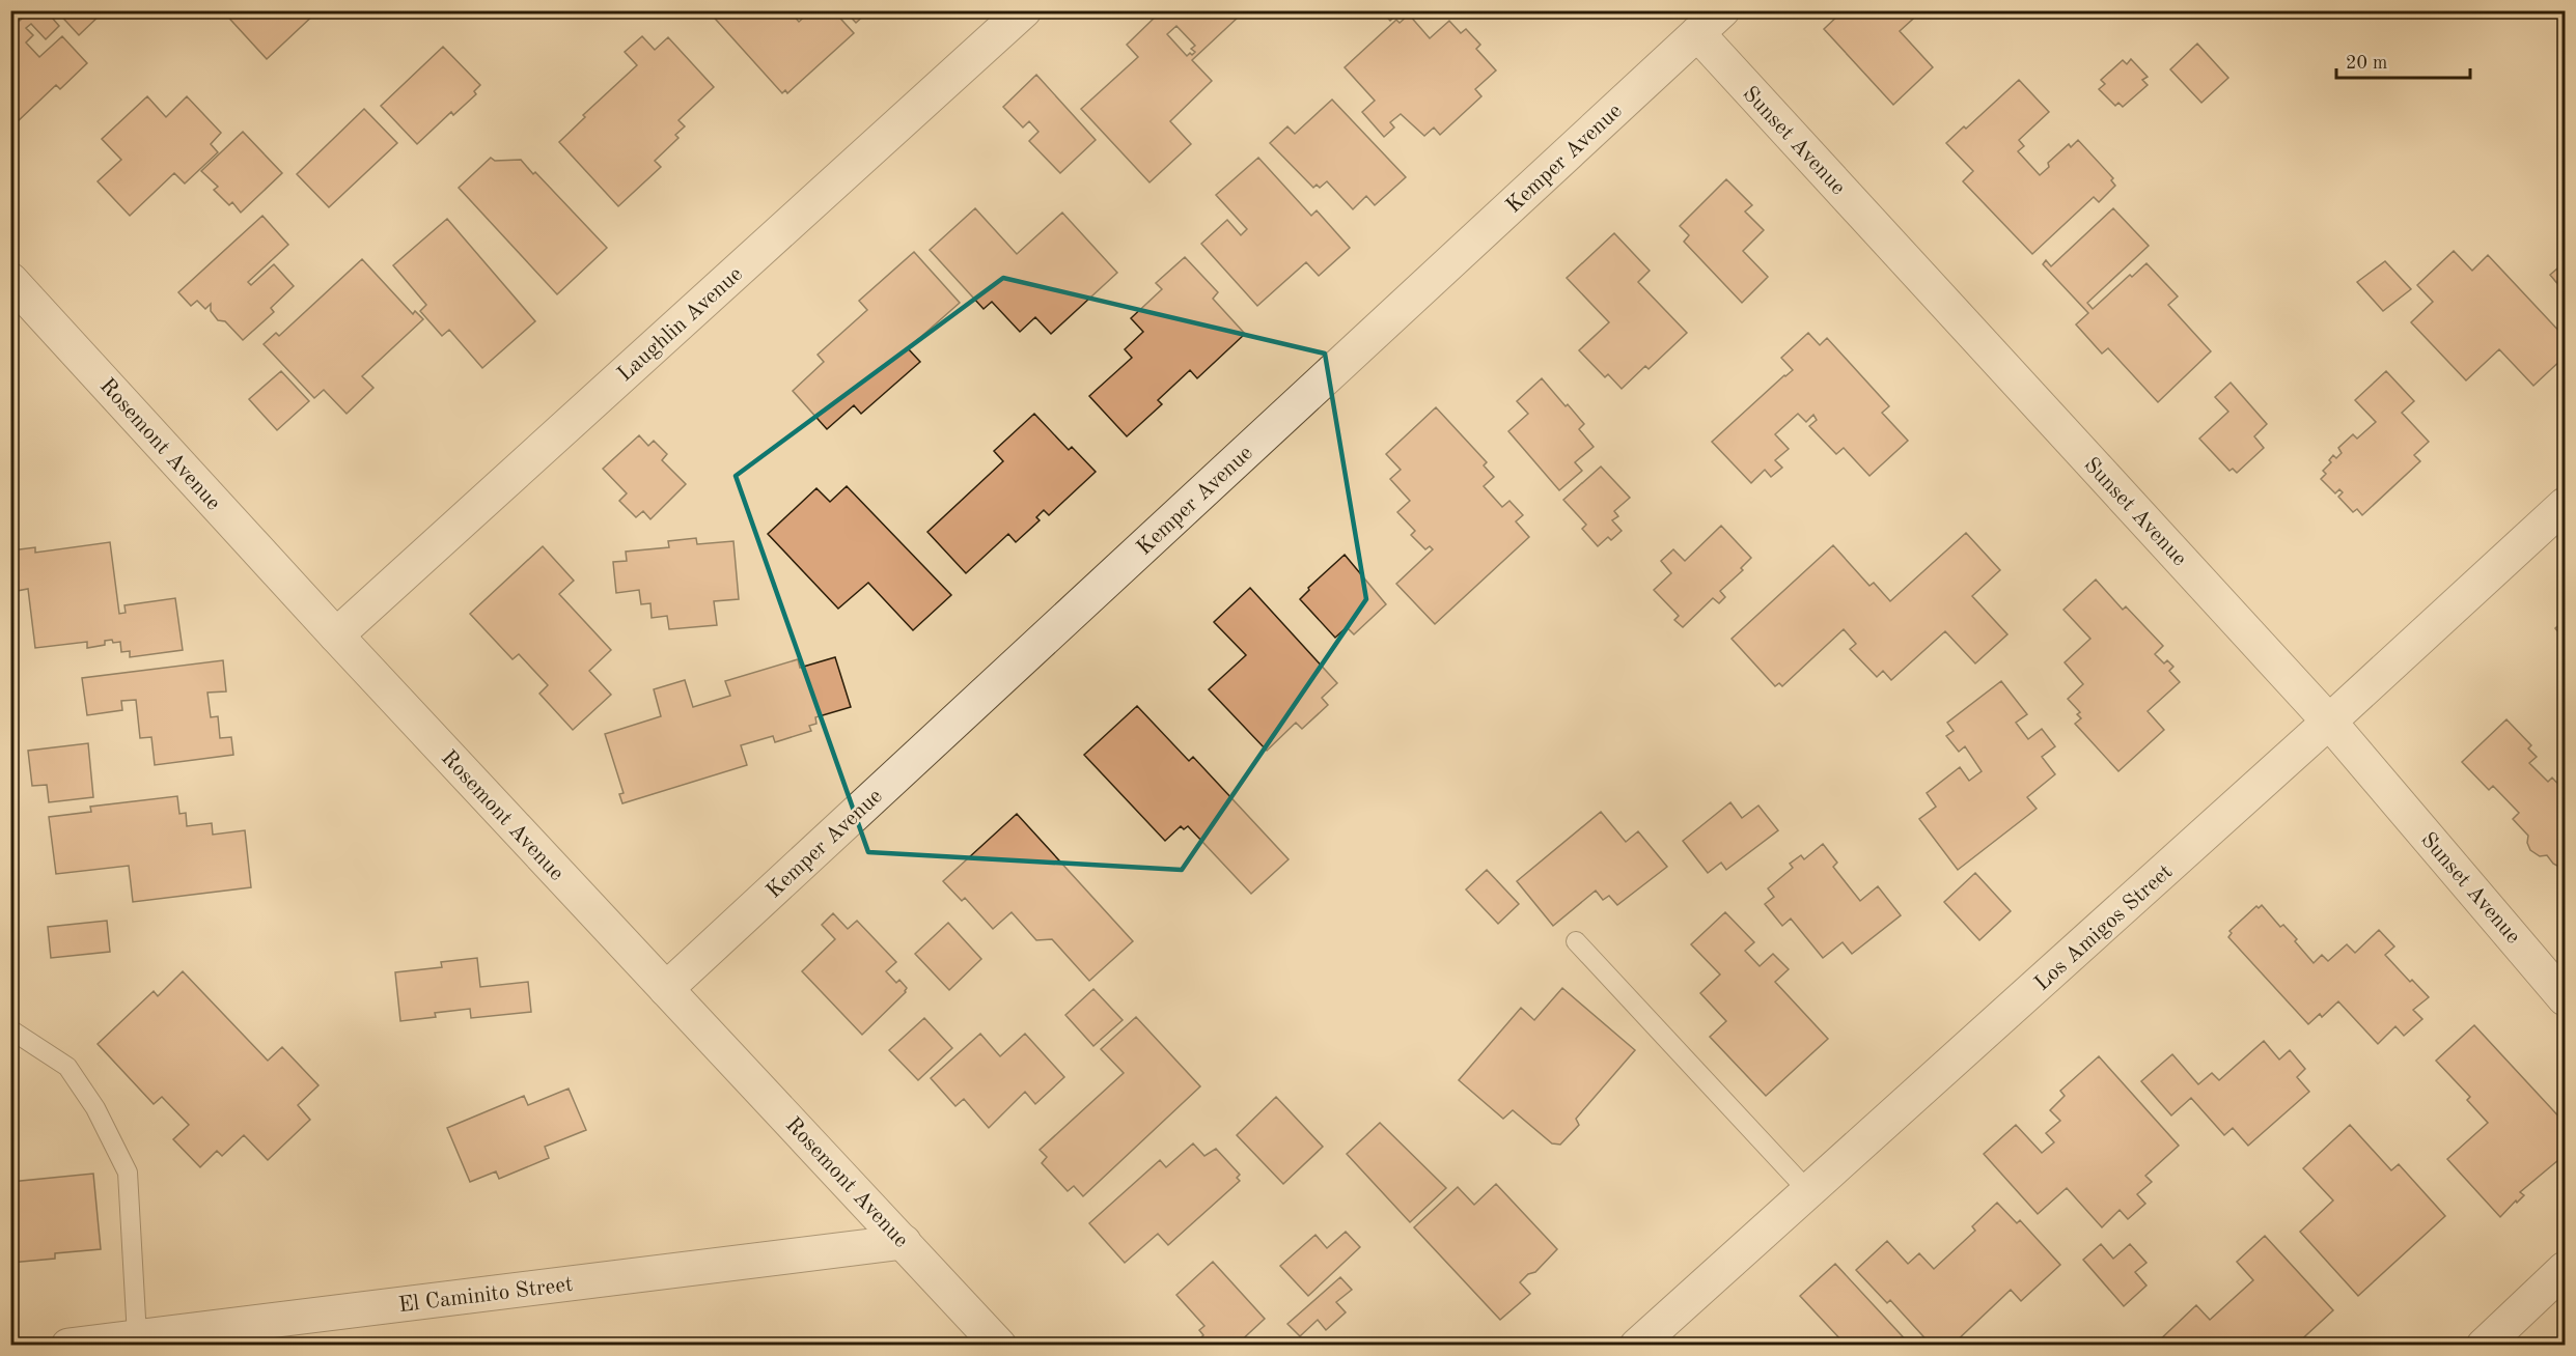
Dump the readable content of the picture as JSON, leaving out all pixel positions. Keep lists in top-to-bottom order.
{
  "streets": {
    "street": [
      "Sunset Avenue",
      "Kemper Avenue",
      "Laughlin Avenue",
      "Rosemont Avenue",
      "Los Amigos Street",
      "El Caminito Street"
    ]
  },
  "crossings": [
    ["Sunset Avenue", "Kemper Avenue"],
    ["Sunset Avenue", "Los Amigos Street"],
    ["Kemper Avenue", "Rosemont Avenue"],
    ["Laughlin Avenue", "Rosemont Avenue"],
    ["Rosemont Avenue", "El Caminito Street"]
  ],
  "scale_bar": "20 m"
}
